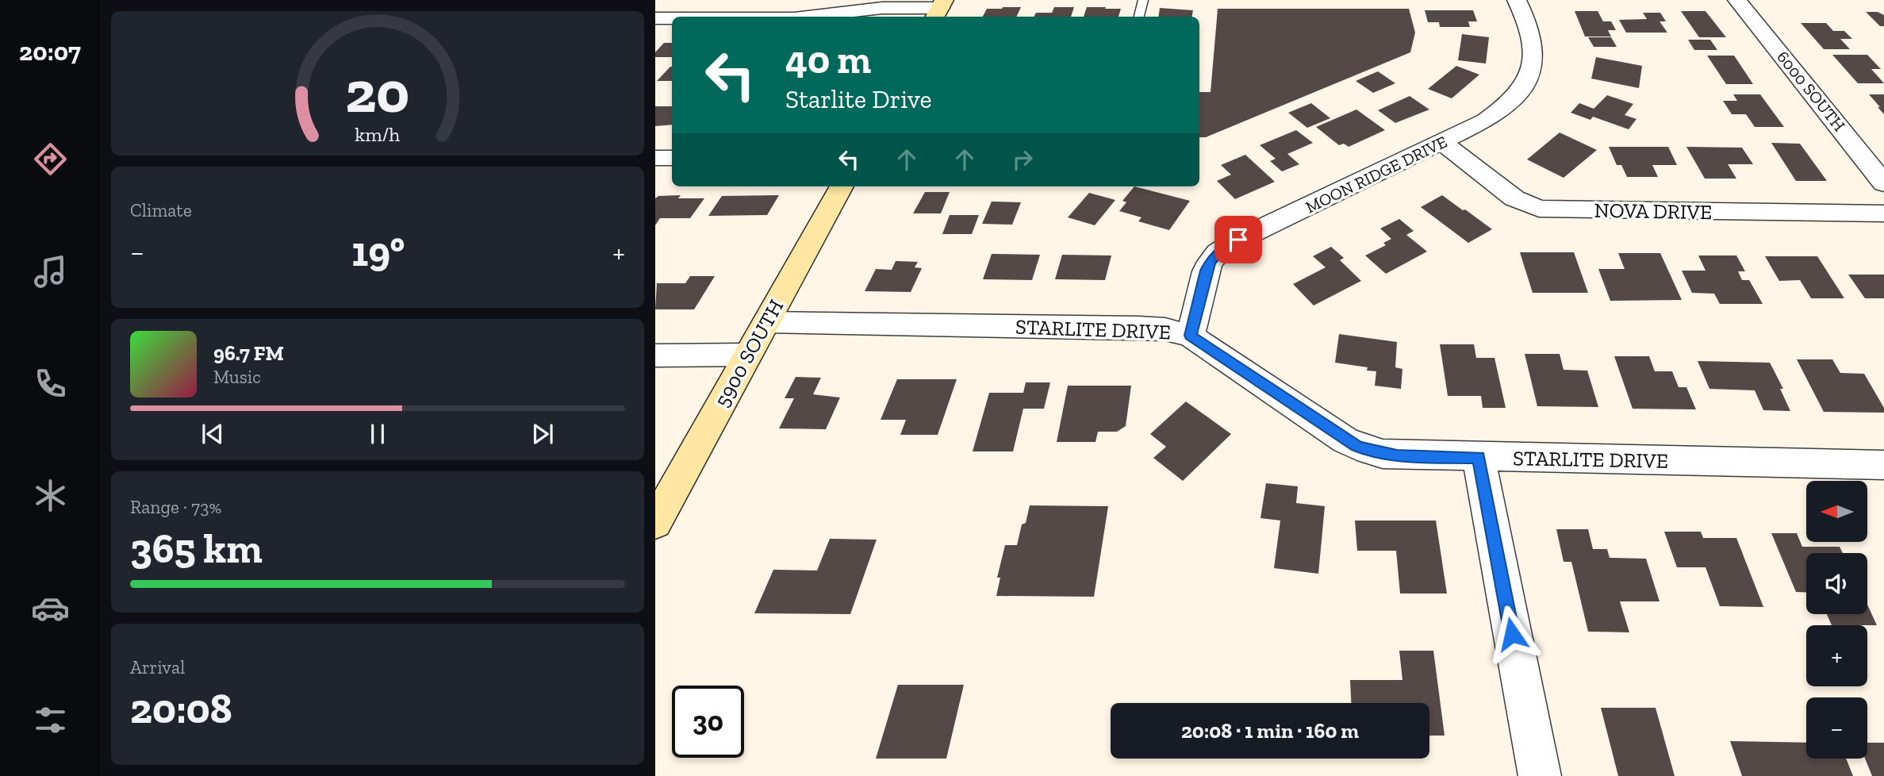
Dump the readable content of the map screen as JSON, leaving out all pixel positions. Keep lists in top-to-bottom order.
{
  "streets": {
    "street": [
      "6000 SOUTH",
      "MOON RIDGE DRIVE",
      "NOVA DRIVE",
      "STARLITE DRIVE",
      "5900 SOUTH"
    ]
  },
  "crossings": [
    ["MOON RIDGE DRIVE", "NOVA DRIVE"],
    ["MOON RIDGE DRIVE", "STARLITE DRIVE"],
    ["STARLITE DRIVE", "5900 SOUTH"]
  ],
  "north": "left",
  "page": {
    "tabs": "20:07",
    "turn": ["40 m", "Starlite Drive"],
    "tile": [
      "Climate",
      ["Range · 73%", "365 km"],
      ["Arrival", "20:08"]
    ],
    "heat": ["−", "19°", "+"],
    "song": ["96.7 FM", "Music"],
    "map_buttons": ["+", "−"],
    "limit": "30",
    "trip": "20:08 · 1 min · 160 m",
    "gauge": ["20", "km/h"]
  }
}
